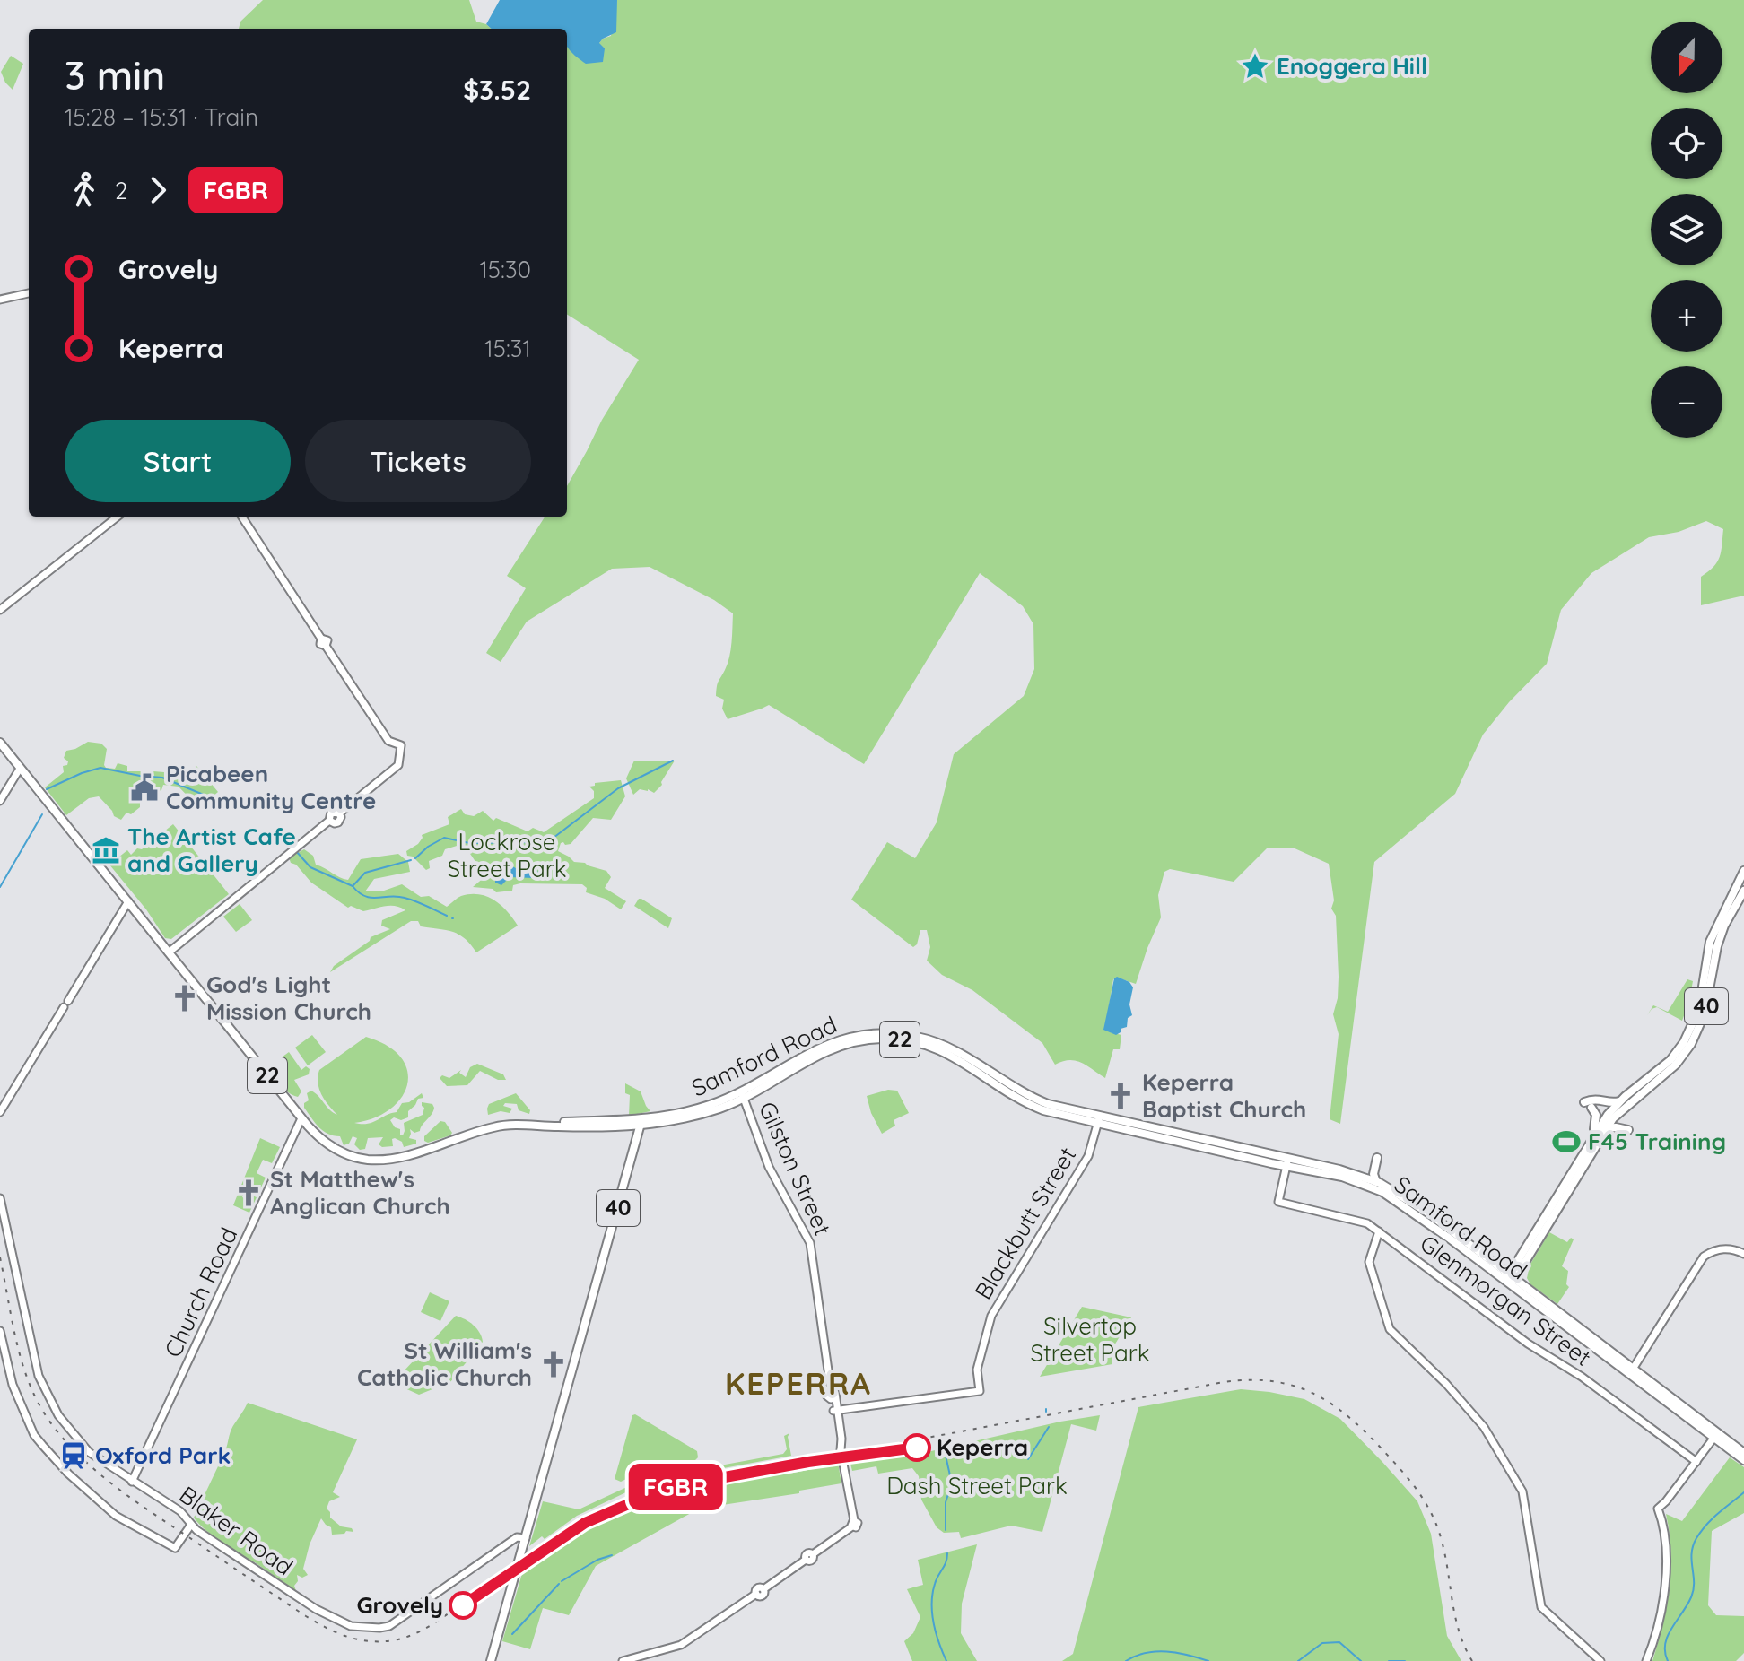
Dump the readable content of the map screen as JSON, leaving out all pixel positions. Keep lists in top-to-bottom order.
{
  "streets": {
    "main road": ["40", "22", "Samford Road"],
    "street": [
      "Gilston Street",
      "Blackbutt Street",
      "Church Road",
      "Glenmorgan Street",
      "Blaker Road"
    ]
  },
  "crossings": [
    ["40", "Samford Road"],
    ["40", "Blaker Road"],
    ["Samford Road", "Gilston Street"],
    ["Samford Road", "Blackbutt Street"],
    ["Samford Road", "Church Road"],
    ["Samford Road", "Glenmorgan Street"],
    ["Gilston Street", "Blackbutt Street"],
    ["Church Road", "Blaker Road"]
  ],
  "districts": ["KEPERRA"],
  "parks": ["Lockrose Street Park", "Silvertop Street Park", "Dash Street Park"],
  "places": {
    "place": ["Enoggera Hill"],
    "public building": ["Picabeen Community Centre"],
    "museum": ["The Artist Cafe and Gallery"],
    "church": [
      "God's Light Mission Church",
      "Keperra Baptist Church",
      "St Matthew's Anglican Church",
      "St William's Catholic Church"
    ],
    "sports": ["F45 Training"],
    "other": ["Keperra", "Grovely"],
    "station": ["Oxford Park"]
  },
  "north": "bottom",
  "page": {
    "on_map": "FGBR",
    "map_buttons": ["+", "−"],
    "heading": ["3 min", "15:28 – 15:31 · Train", "$3.52"],
    "legs": ["2", "FGBR"],
    "list": [
      {
        "name": "Grovely",
        "value": "15:30"
      },
      {
        "name": "Keperra",
        "value": "15:31"
      }
    ],
    "buttons": ["Start", "Tickets"]
  }
}
